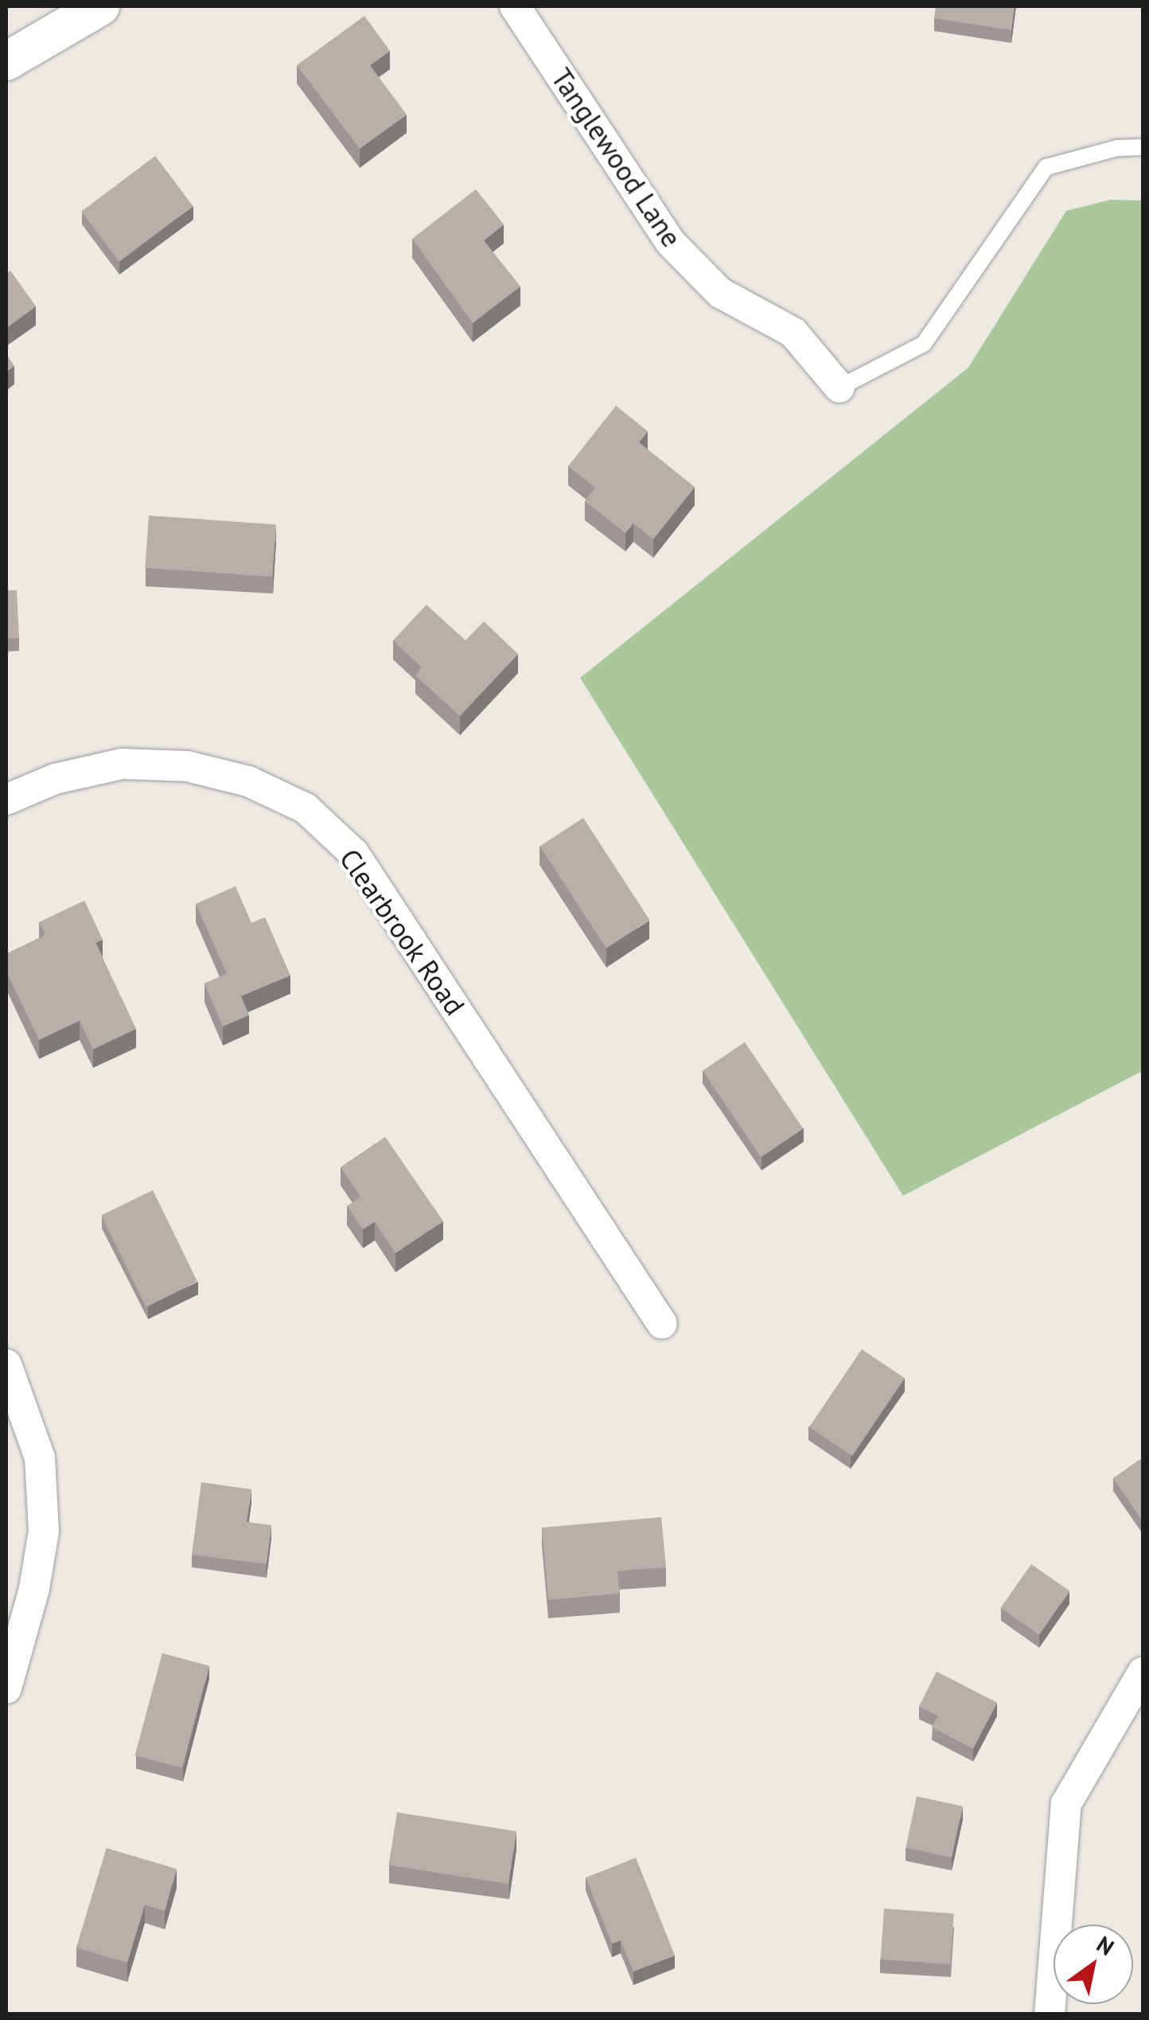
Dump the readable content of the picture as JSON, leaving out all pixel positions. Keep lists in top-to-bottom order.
{
  "streets": {
    "street": ["Tanglewood Lane", "Clearbrook Road"]
  },
  "north": "top right"
}
